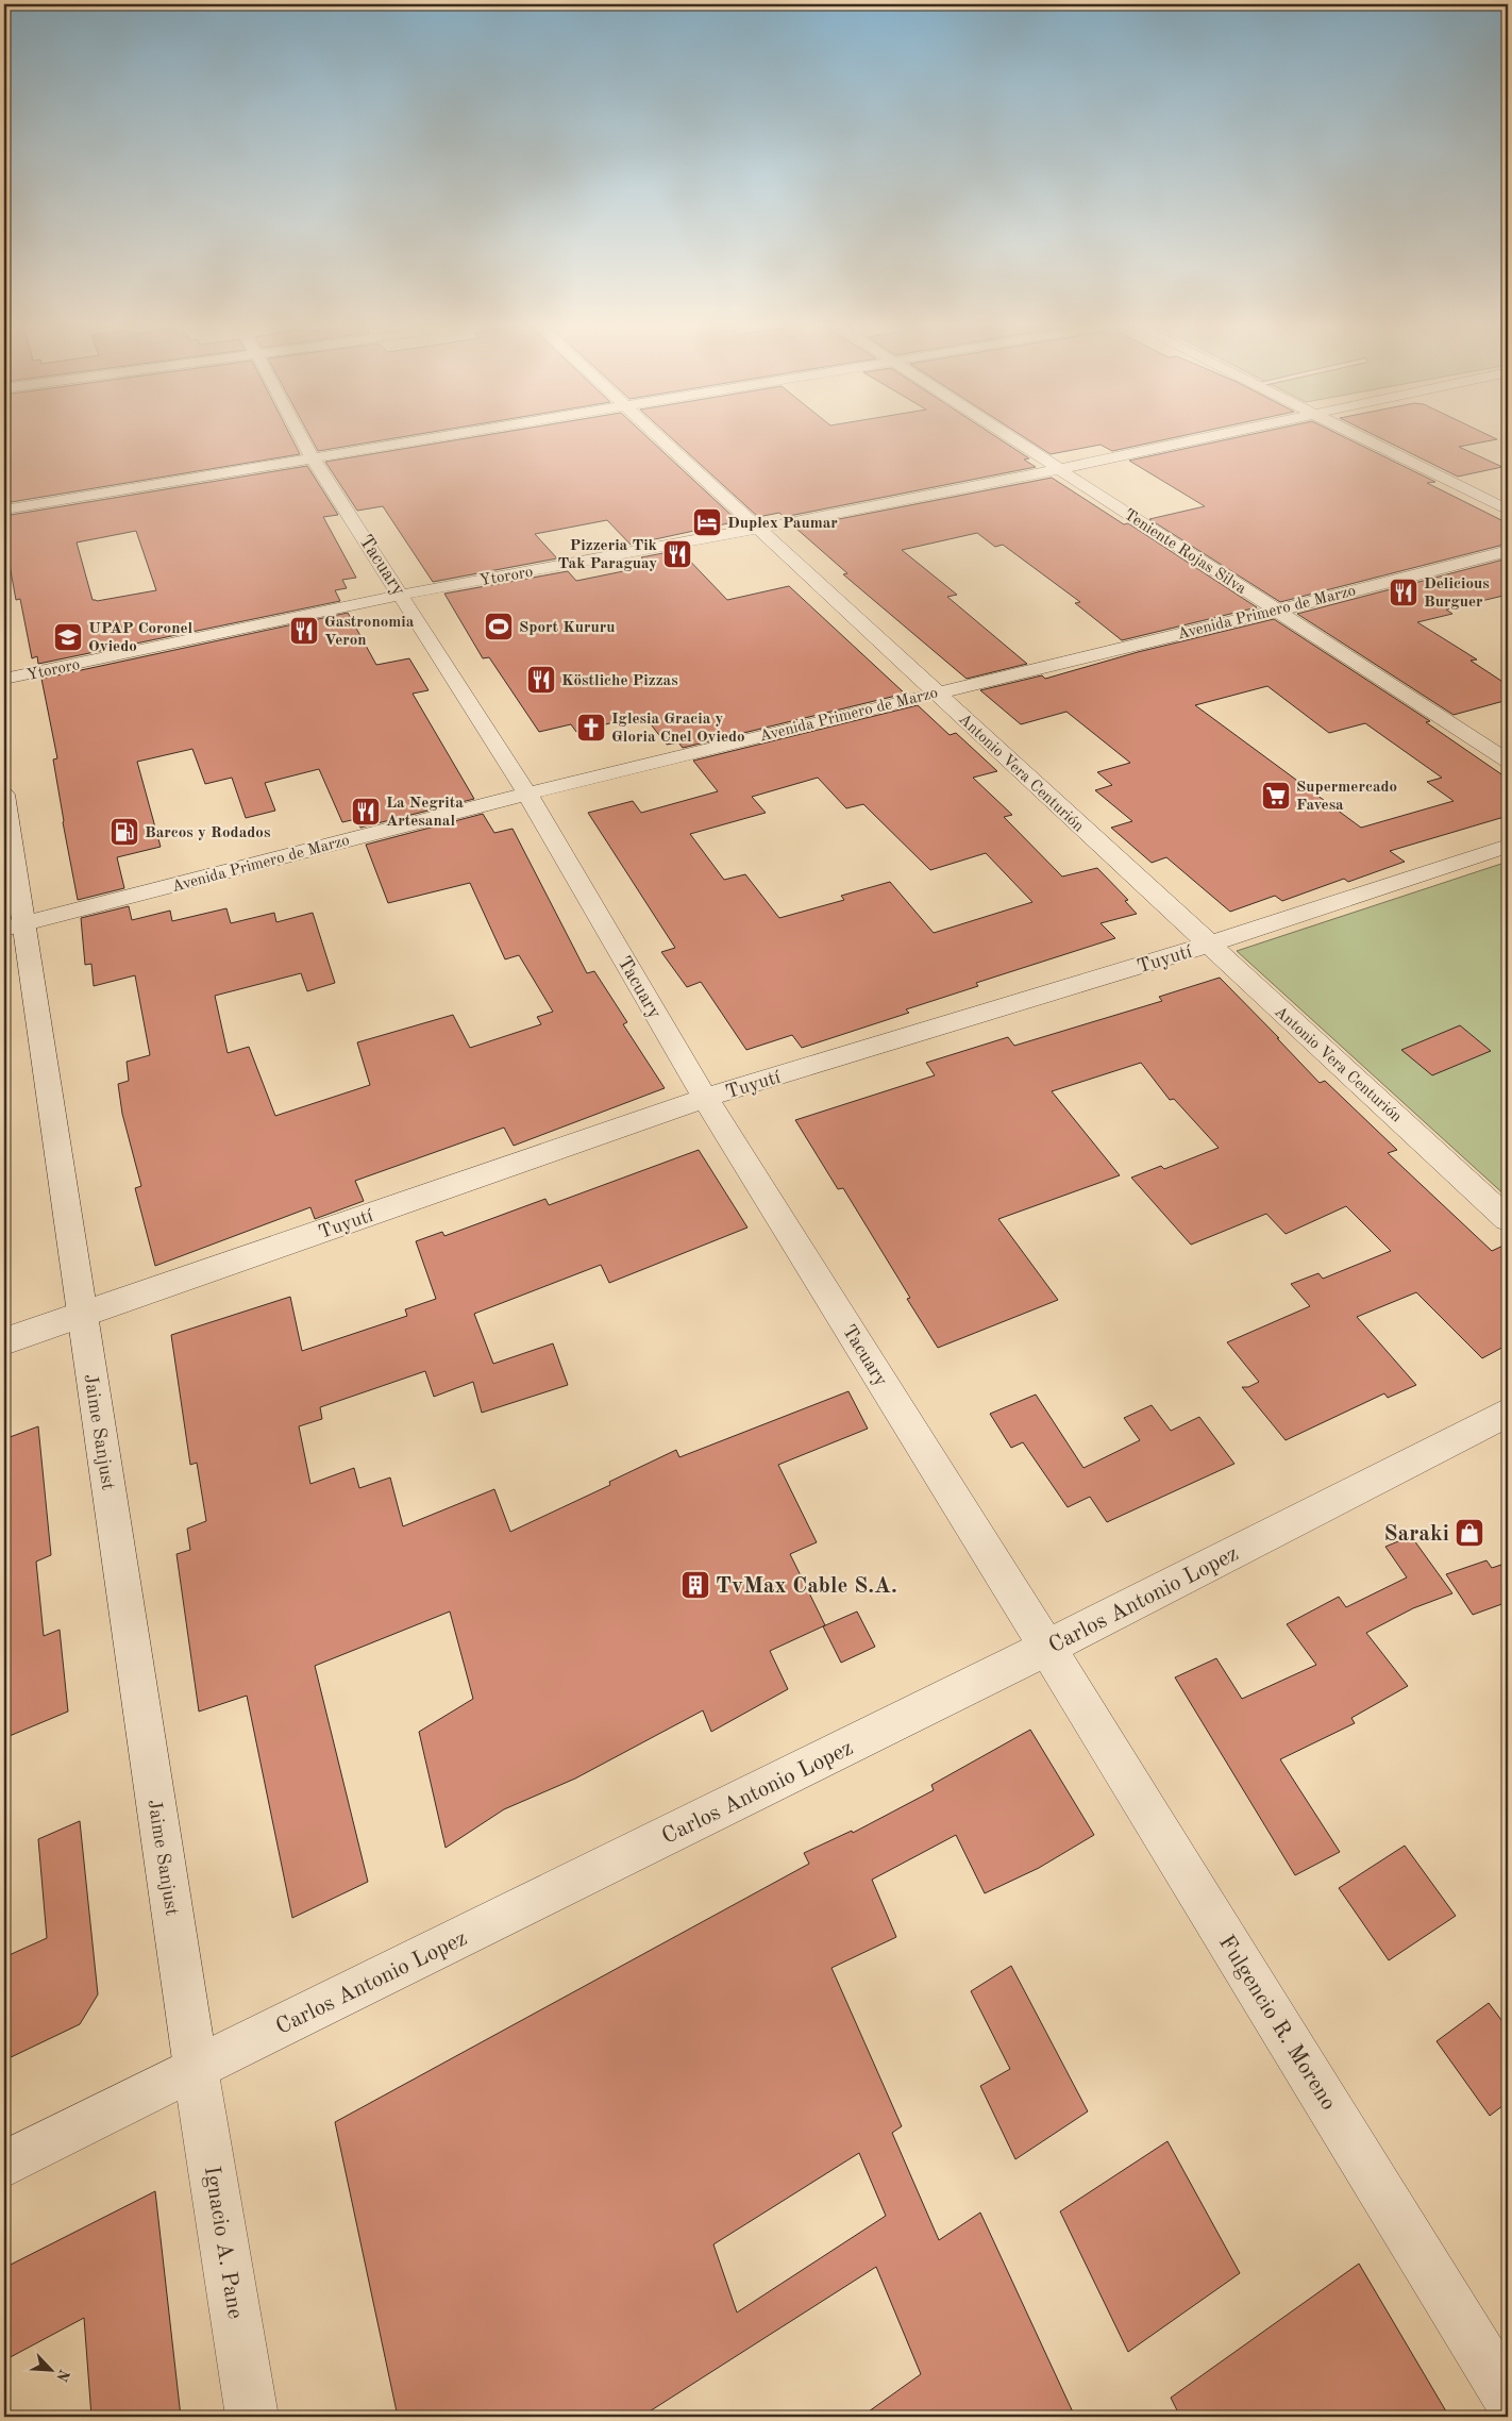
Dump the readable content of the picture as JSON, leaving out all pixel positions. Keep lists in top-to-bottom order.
{
  "streets": {
    "street": [
      "Teniente Rojas Silva",
      "Tacuary",
      "Ytororo",
      "Avenida Primero de Marzo",
      "Antonio Vera Centurión",
      "Tuyutí",
      "Jaime Sanjust",
      "Carlos Antonio Lopez",
      "Fulgencio R. Moreno",
      "Ignacio A. Pane"
    ]
  },
  "crossings": [
    ["Teniente Rojas Silva", "Ytororo"],
    ["Teniente Rojas Silva", "Avenida Primero de Marzo"],
    ["Tacuary", "Ytororo"],
    ["Tacuary", "Avenida Primero de Marzo"],
    ["Tacuary", "Tuyutí"],
    ["Tacuary", "Carlos Antonio Lopez"],
    ["Tacuary", "Fulgencio R. Moreno"],
    ["Ytororo", "Antonio Vera Centurión"],
    ["Avenida Primero de Marzo", "Antonio Vera Centurión"],
    ["Avenida Primero de Marzo", "Jaime Sanjust"],
    ["Antonio Vera Centurión", "Tuyutí"],
    ["Tuyutí", "Jaime Sanjust"],
    ["Jaime Sanjust", "Carlos Antonio Lopez"],
    ["Jaime Sanjust", "Ignacio A. Pane"],
    ["Carlos Antonio Lopez", "Fulgencio R. Moreno"],
    ["Carlos Antonio Lopez", "Ignacio A. Pane"]
  ],
  "places": {
    "hotel": ["Duplex Paumar"],
    "restaurant": [
      "Pizzeria Tik Tak Paraguay",
      "Delicious Burguer",
      "Gastronomia Veron",
      "Köstliche Pizzas",
      "La Negrita Artesanal"
    ],
    "sports": ["Sport Kururu"],
    "school or university": ["UPAP Coronel Oviedo"],
    "church": ["Iglesia Gracia y Gloria Cnel Oviedo"],
    "supermarket": ["Supermercado Favesa"],
    "fuel station": ["Barcos y Rodados"],
    "shop": ["Saraki"],
    "building": ["TvMax Cable S.A."]
  },
  "north": "bottom right"
}
